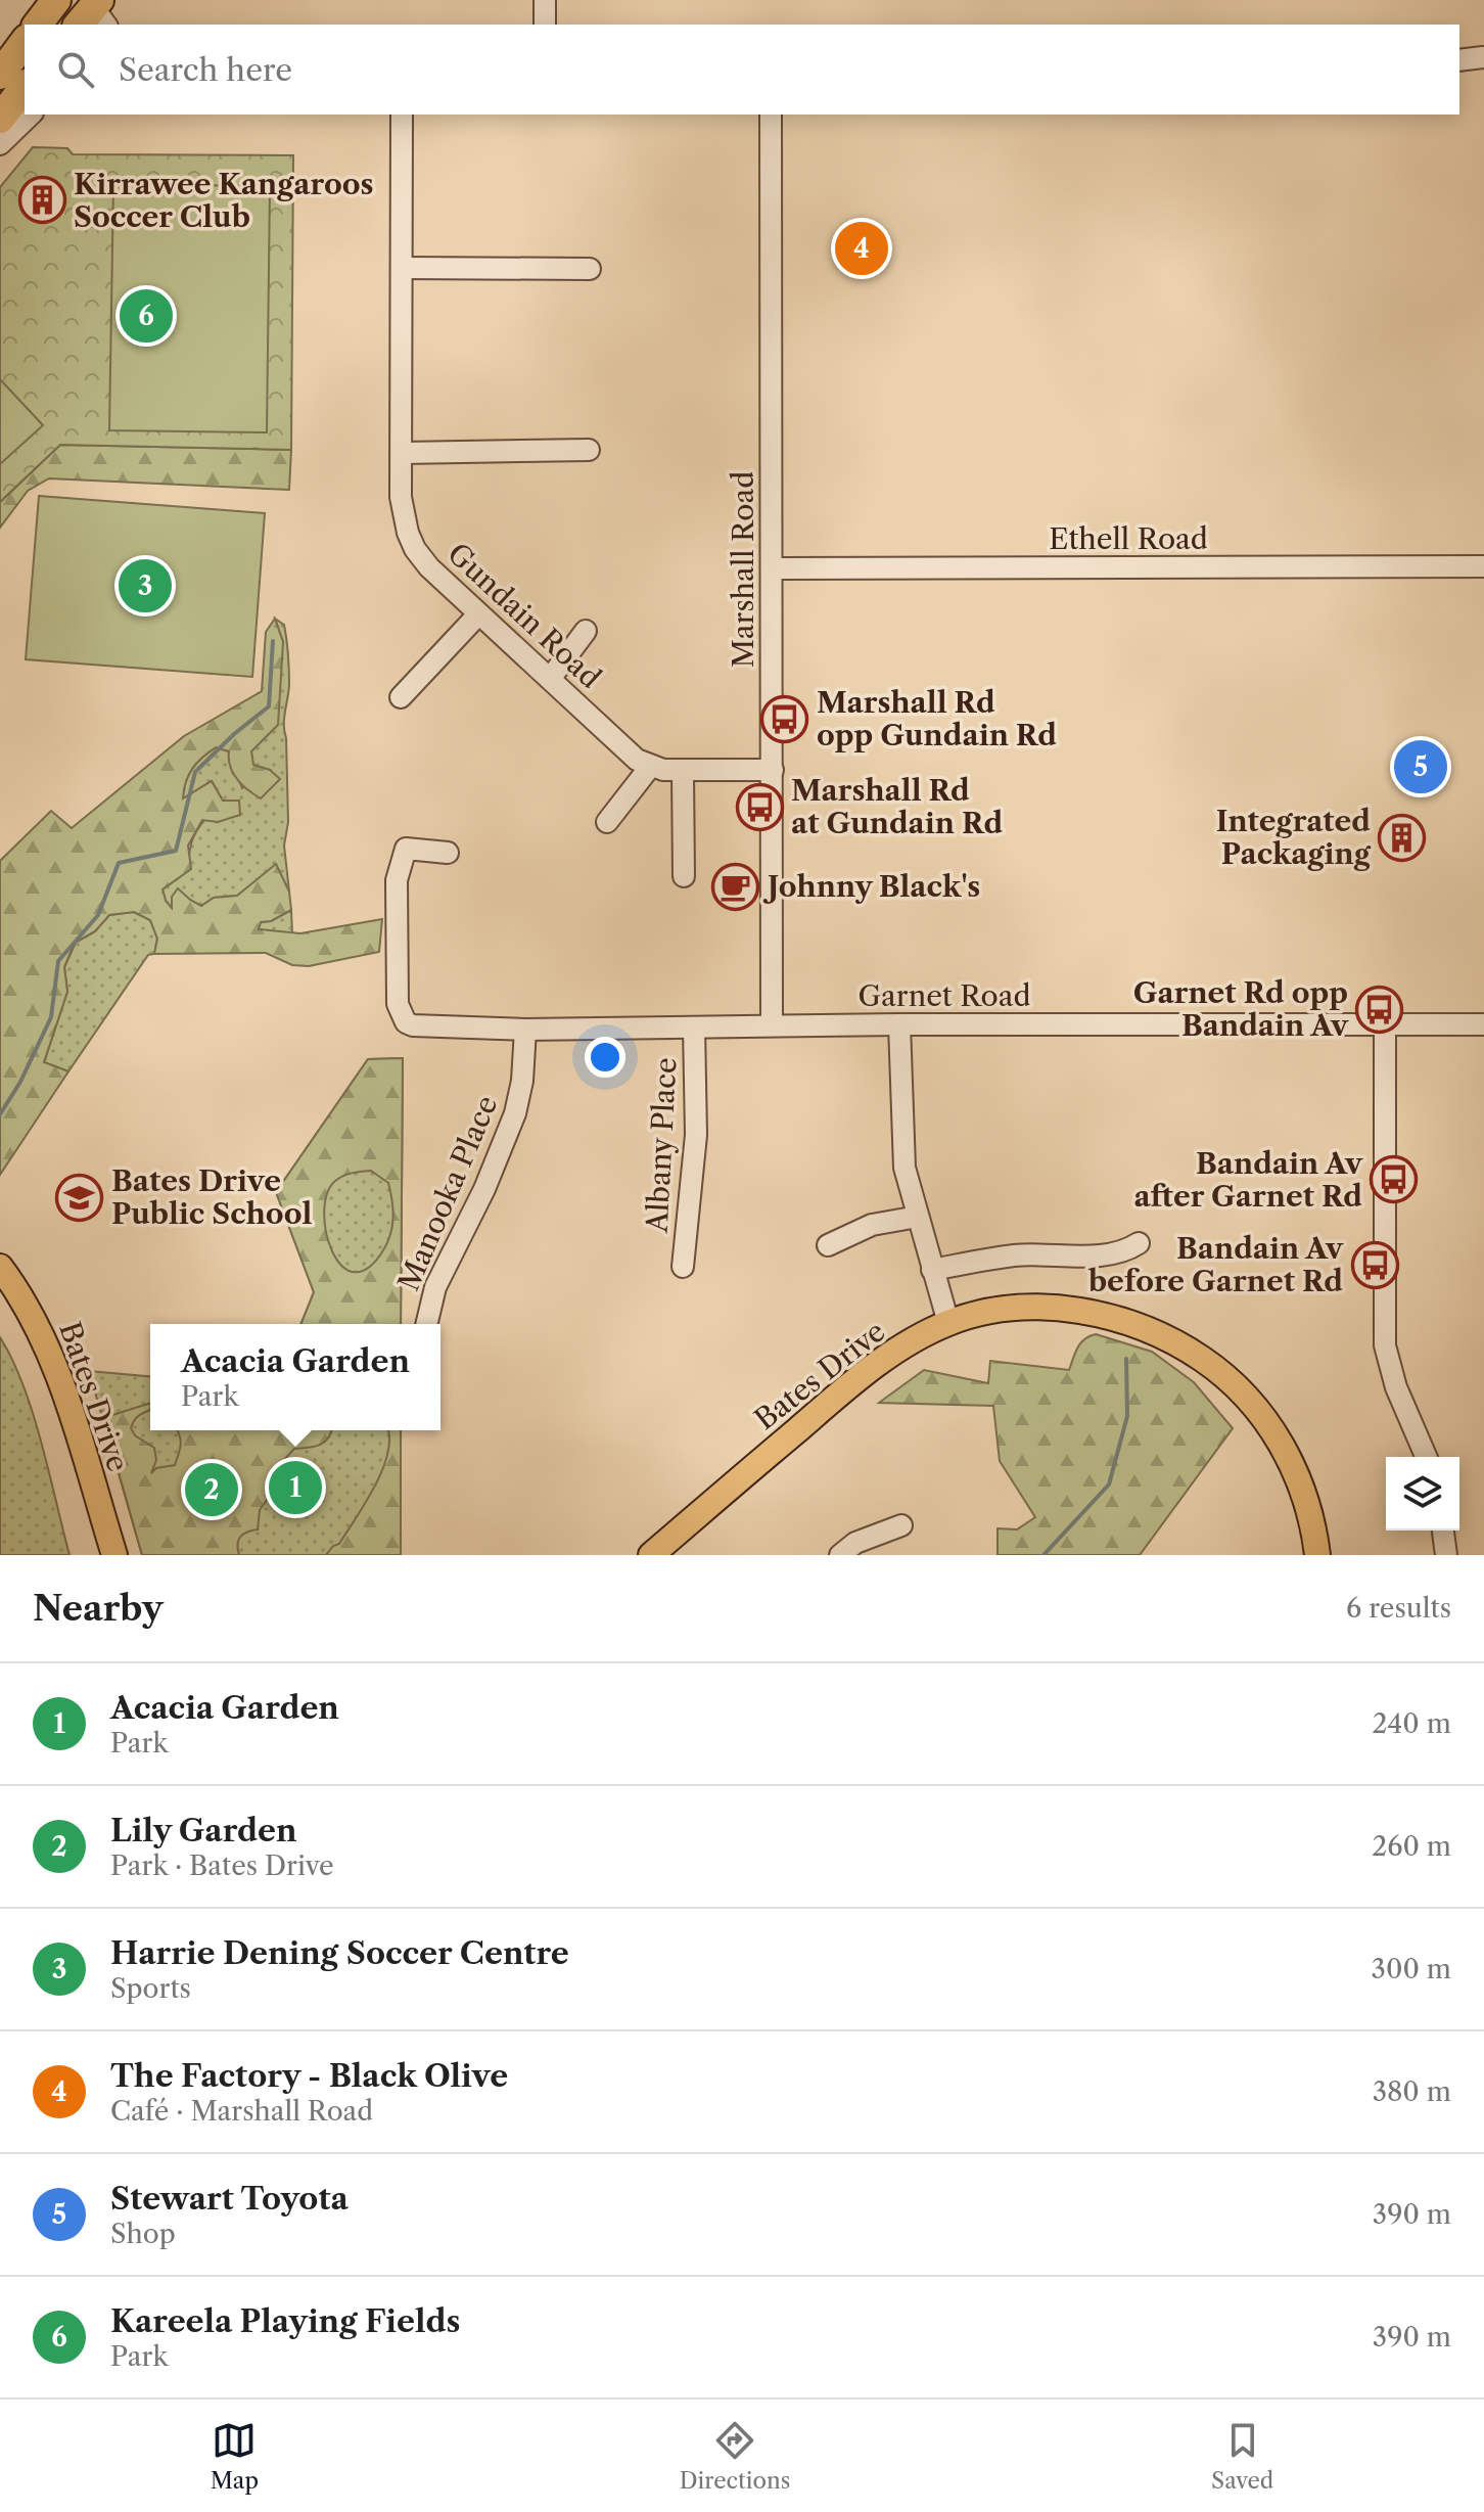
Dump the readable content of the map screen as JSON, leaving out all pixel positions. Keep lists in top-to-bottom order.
{
  "streets": {
    "main road": ["Bates Drive"],
    "street": [
      "Ethell Road",
      "Marshall Road",
      "Gundain Road",
      "Garnet Road",
      "Albany Place",
      "Manooka Place"
    ]
  },
  "crossings": [
    ["Ethell Road", "Marshall Road"],
    ["Marshall Road", "Gundain Road"],
    ["Marshall Road", "Garnet Road"],
    ["Garnet Road", "Albany Place"],
    ["Garnet Road", "Manooka Place"]
  ],
  "places": {
    "building": ["Kirrawee Kangaroos Soccer Club", "Integrated Packaging"],
    "bus stop": [
      "Marshall Rd opp Gundain Rd",
      "Marshall Rd at Gundain Rd",
      "Garnet Rd opp Bandain Av",
      "Bandain Av after Garnet Rd",
      "Bandain Av before Garnet Rd"
    ],
    "cafe": ["Johnny Black's"],
    "school or university": ["Bates Drive Public School"]
  },
  "page": {
    "search": "Search here",
    "pins": [
      "4",
      "6",
      "3",
      "5",
      "1",
      "2"
    ],
    "popup": ["Acacia Garden", "Park"],
    "heading": ["Nearby", "6 results"],
    "list": [
      {
        "mark": "1",
        "name": "Acacia Garden",
        "note": "Park",
        "value": "240 m"
      },
      {
        "mark": "2",
        "name": "Lily Garden",
        "note": "Park · Bates Drive",
        "value": "260 m"
      },
      {
        "mark": "3",
        "name": "Harrie Dening Soccer Centre",
        "note": "Sports",
        "value": "300 m"
      },
      {
        "mark": "4",
        "name": "The Factory - Black Olive",
        "note": "Café · Marshall Road",
        "value": "380 m"
      },
      {
        "mark": "5",
        "name": "Stewart Toyota",
        "note": "Shop",
        "value": "390 m"
      },
      {
        "mark": "6",
        "name": "Kareela Playing Fields",
        "note": "Park",
        "value": "390 m"
      }
    ],
    "nav": ["Map", "Directions", "Saved"]
  }
}
